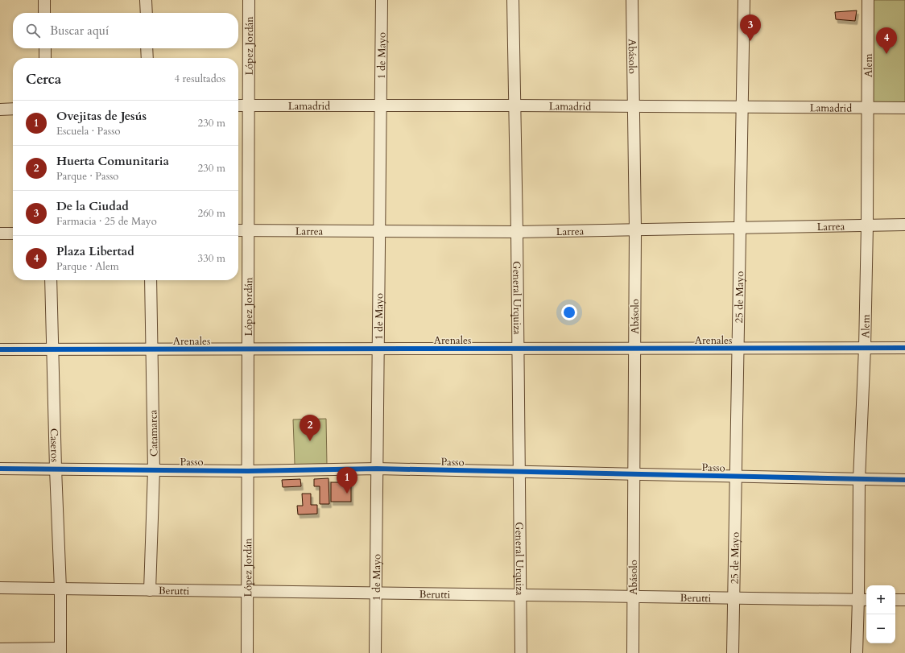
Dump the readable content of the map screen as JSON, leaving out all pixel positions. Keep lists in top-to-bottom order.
{
  "streets": {
    "street": [
      "López Jordán",
      "1 de Mayo",
      "Abásolo",
      "Alem",
      "Lamadrid",
      "Larrea",
      "General Urquiza",
      "25 de Mayo",
      "Arenales",
      "Catamarca",
      "Caseros",
      "Passo",
      "Berutti"
    ]
  },
  "crossings": [
    ["López Jordán", "Lamadrid"],
    ["López Jordán", "Larrea"],
    ["López Jordán", "Arenales"],
    ["López Jordán", "Passo"],
    ["López Jordán", "Berutti"],
    ["1 de Mayo", "Lamadrid"],
    ["1 de Mayo", "Larrea"],
    ["1 de Mayo", "Arenales"],
    ["1 de Mayo", "Passo"],
    ["1 de Mayo", "Berutti"],
    ["Abásolo", "Lamadrid"],
    ["Abásolo", "Larrea"],
    ["Abásolo", "Arenales"],
    ["Abásolo", "Passo"],
    ["Abásolo", "Berutti"],
    ["Alem", "Lamadrid"],
    ["Alem", "Larrea"],
    ["Alem", "Arenales"],
    ["Alem", "Passo"],
    ["Alem", "Berutti"],
    ["Lamadrid", "General Urquiza"],
    ["Lamadrid", "25 de Mayo"],
    ["Larrea", "General Urquiza"],
    ["Larrea", "25 de Mayo"],
    ["General Urquiza", "Arenales"],
    ["General Urquiza", "Passo"],
    ["General Urquiza", "Berutti"],
    ["25 de Mayo", "Arenales"],
    ["25 de Mayo", "Passo"],
    ["25 de Mayo", "Berutti"],
    ["Arenales", "Catamarca"],
    ["Arenales", "Caseros"],
    ["Catamarca", "Passo"],
    ["Catamarca", "Berutti"],
    ["Caseros", "Passo"],
    ["Caseros", "Berutti"]
  ],
  "page": {
    "search": "Buscar aquí",
    "pins": [
      "3",
      "4",
      "2",
      "1"
    ],
    "heading": ["Cerca", "4 resultados"],
    "list": [
      {
        "mark": "1",
        "name": "Ovejitas de Jesús",
        "note": "Escuela · Passo",
        "value": "230 m"
      },
      {
        "mark": "2",
        "name": "Huerta Comunitaria",
        "note": "Parque · Passo",
        "value": "230 m"
      },
      {
        "mark": "3",
        "name": "De la Ciudad",
        "note": "Farmacia · 25 de Mayo",
        "value": "260 m"
      },
      {
        "mark": "4",
        "name": "Plaza Libertad",
        "note": "Parque · Alem",
        "value": "330 m"
      }
    ],
    "map_buttons": ["+", "−"]
  }
}
